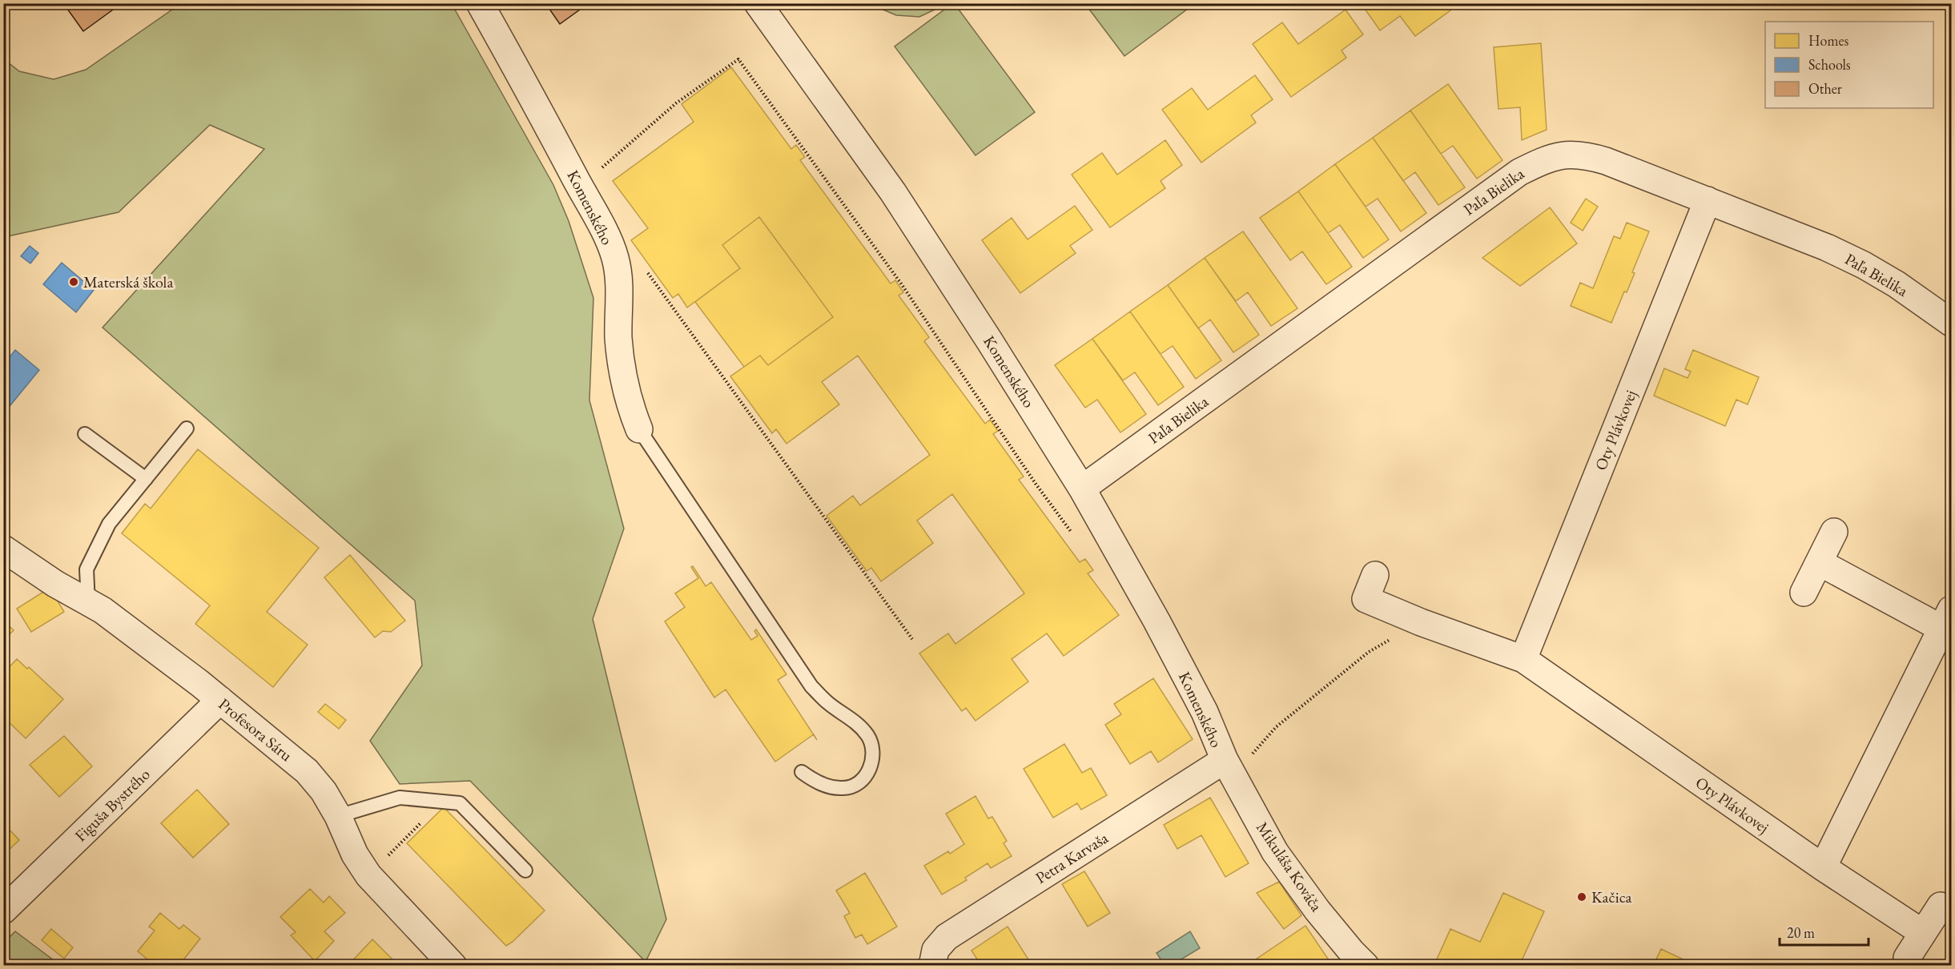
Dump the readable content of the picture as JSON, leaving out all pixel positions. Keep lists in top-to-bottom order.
{
  "streets": {
    "street": [
      "Paľa Bielika",
      "Komenského",
      "Oty Plávkovej",
      "Profesora Sáru",
      "Figuša Bystrého",
      "Petra Karvaša",
      "Mikuláša Kováča"
    ]
  },
  "crossings": [
    ["Paľa Bielika", "Komenského"],
    ["Paľa Bielika", "Oty Plávkovej"],
    ["Komenského", "Petra Karvaša"],
    ["Komenského", "Mikuláša Kováča"],
    ["Profesora Sáru", "Figuša Bystrého"],
    ["Petra Karvaša", "Mikuláša Kováča"]
  ],
  "places": ["Materská škola", "Kačica"],
  "legend": ["Homes", "Schools", "Other"],
  "scale_bar": "20 m"
}
